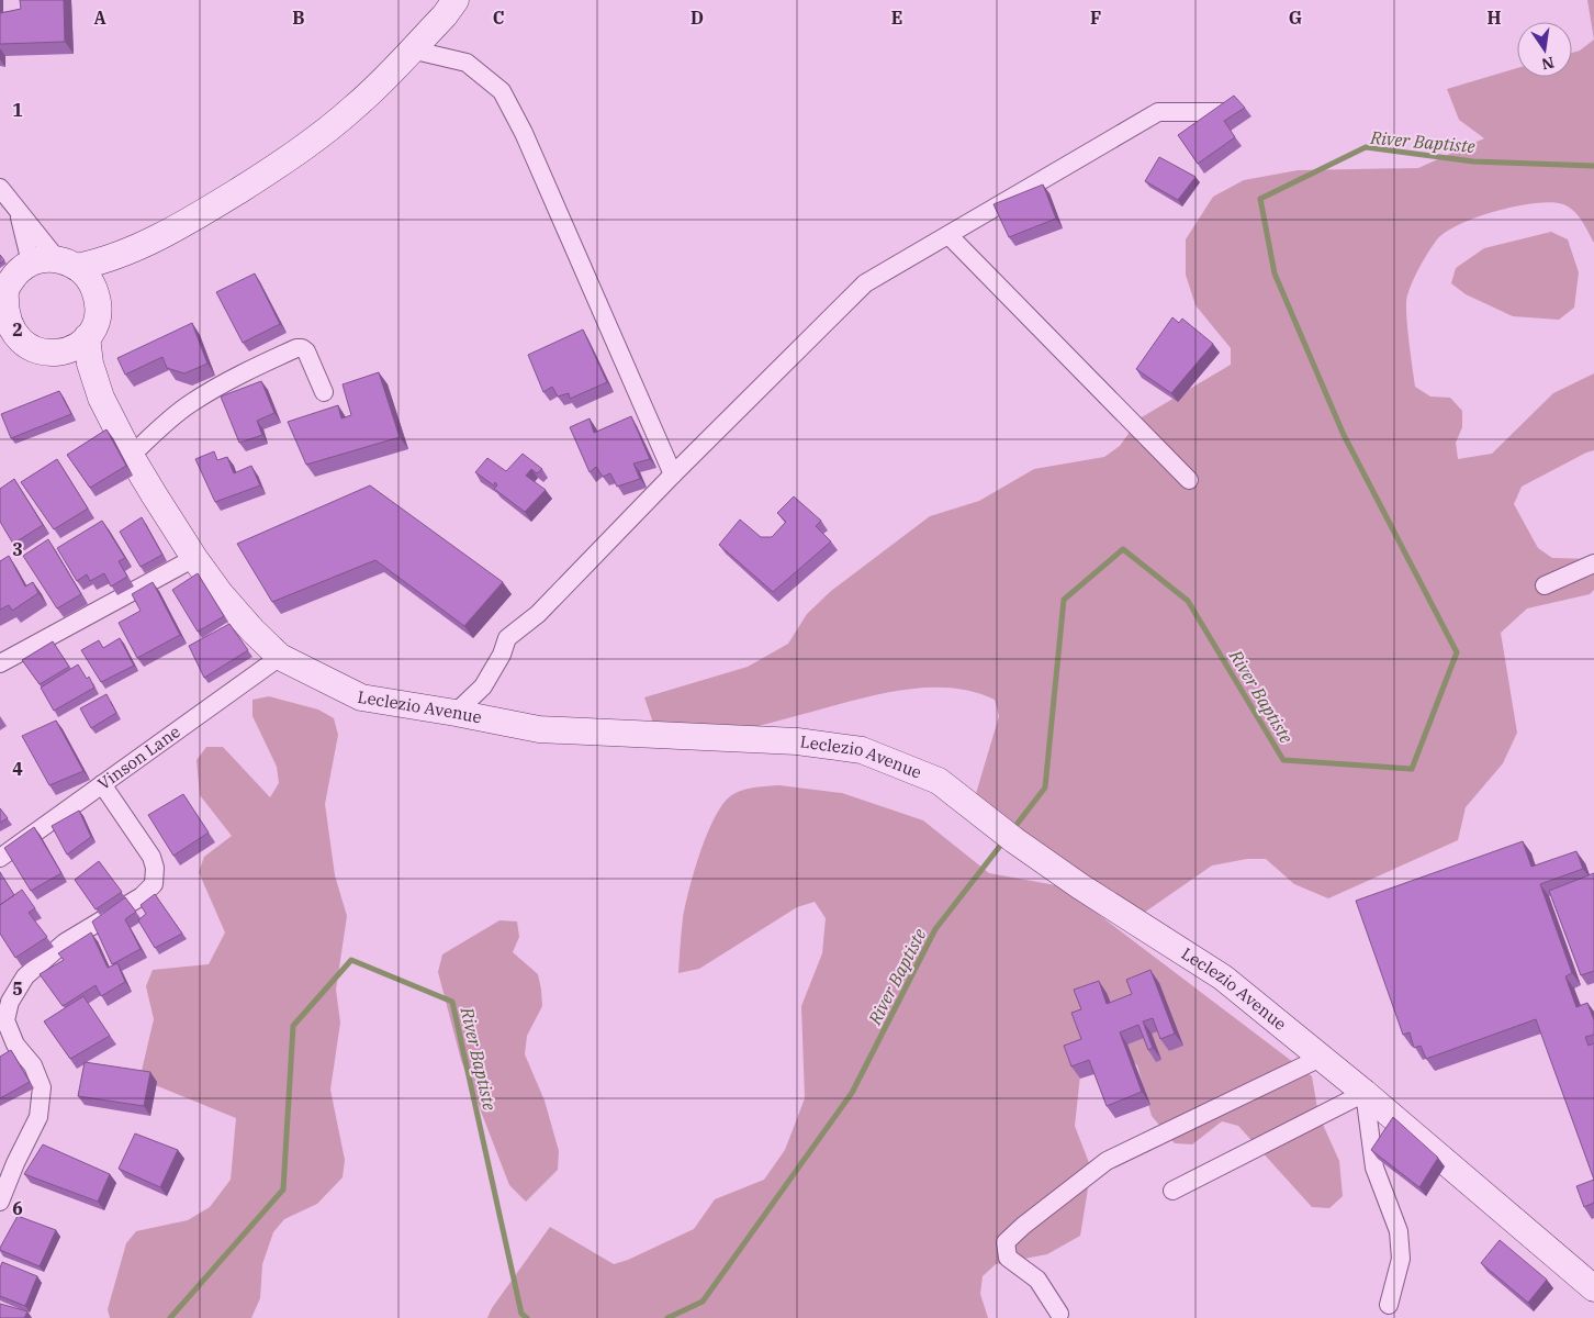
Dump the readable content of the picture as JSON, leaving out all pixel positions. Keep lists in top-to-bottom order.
{
  "streets": {
    "main road": ["Leclezio Avenue"],
    "street": ["Vinson Lane"]
  },
  "crossings": [
    ["Leclezio Avenue", "Vinson Lane"]
  ],
  "water": ["River Baptiste"],
  "north": "bottom",
  "grid": {
    "columns": [
      "A",
      "B",
      "C",
      "D",
      "E",
      "F",
      "G",
      "H"
    ],
    "rows": [
      "1",
      "2",
      "3",
      "4",
      "5",
      "6"
    ]
  }
}
